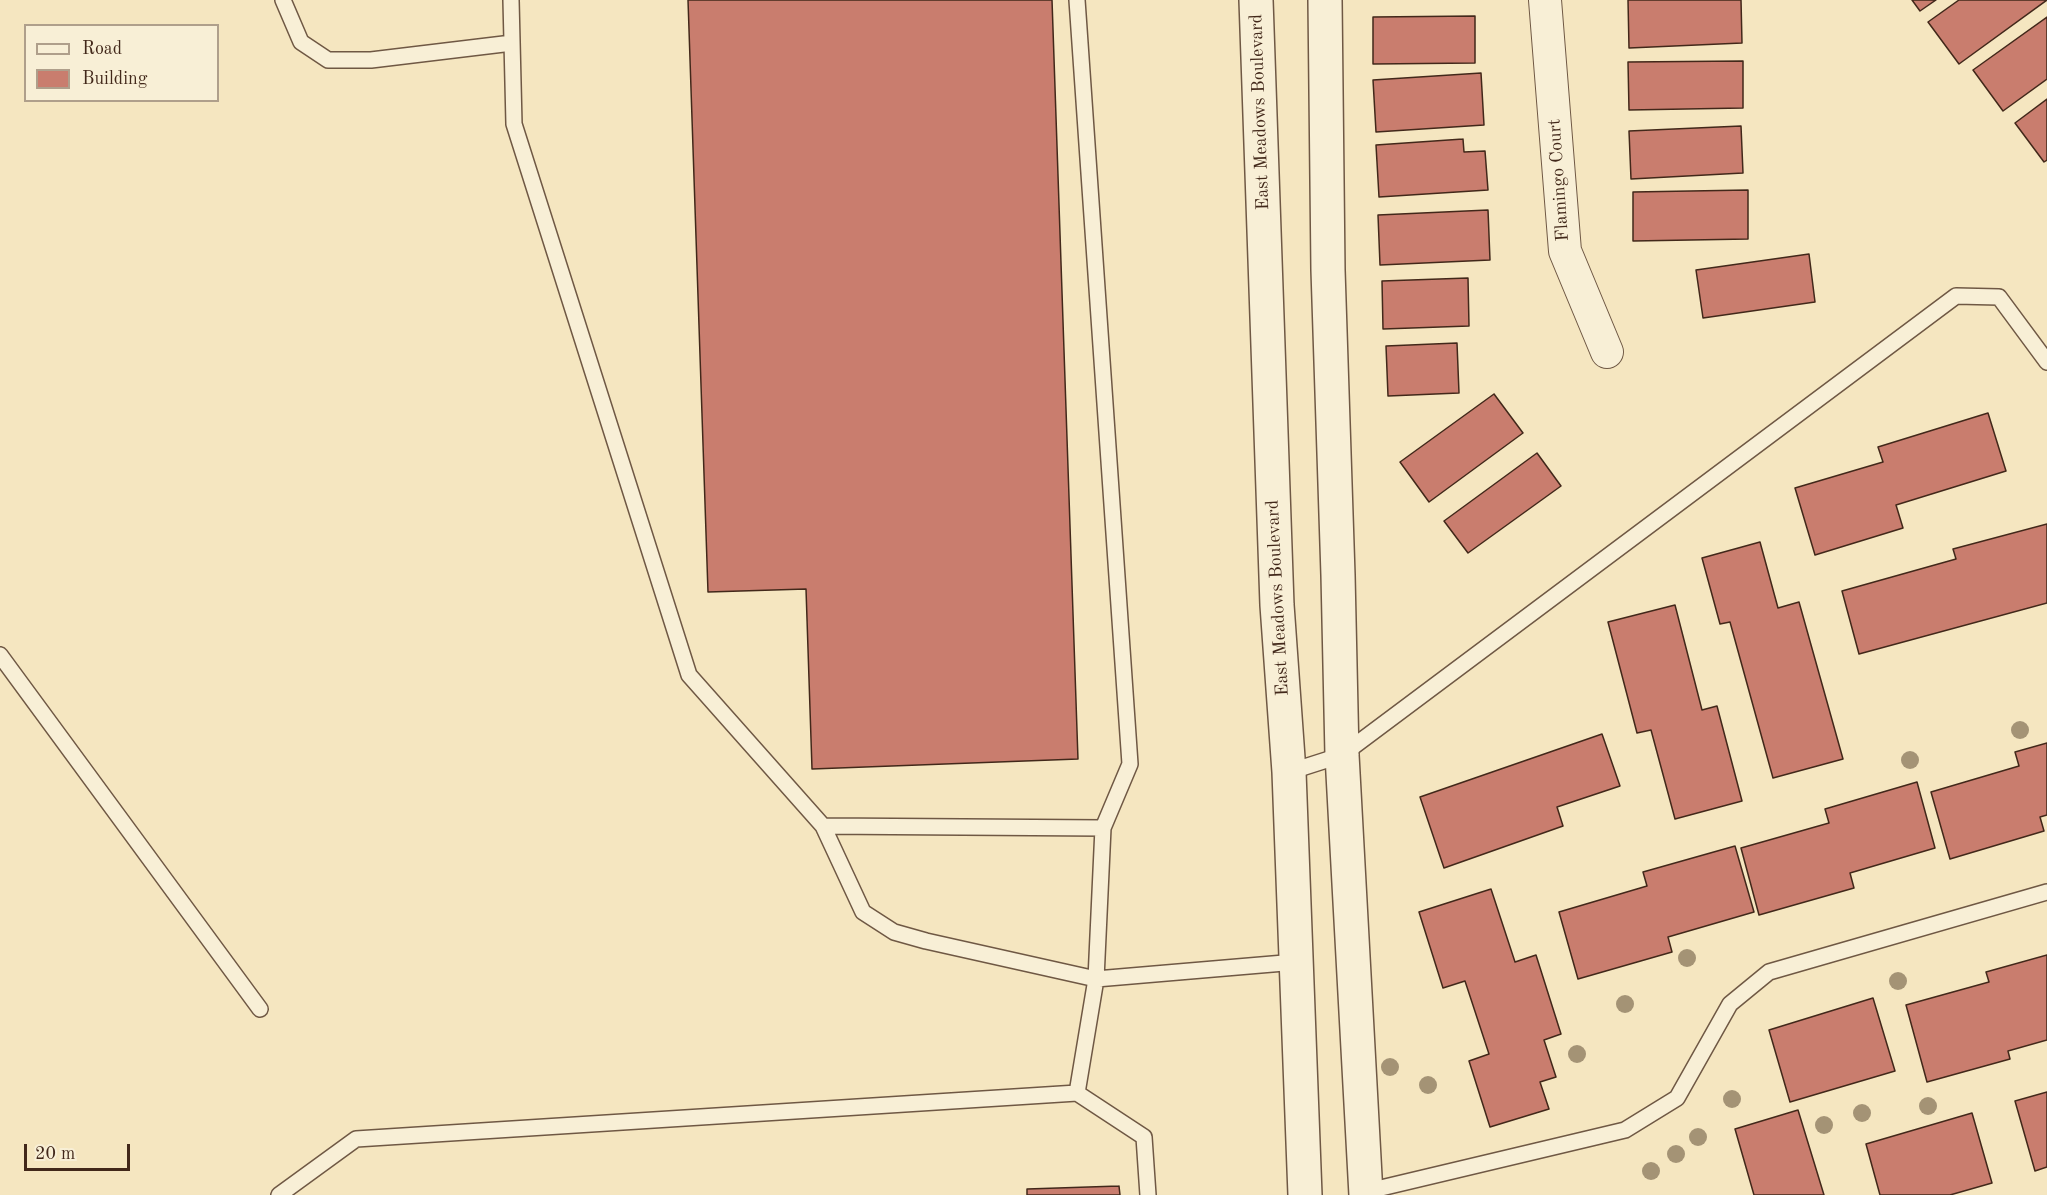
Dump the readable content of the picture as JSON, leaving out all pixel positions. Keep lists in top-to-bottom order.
{
  "streets": {
    "street": ["East Meadows Boulevard", "Flamingo Court"]
  },
  "legend": ["Road", "Building"],
  "scale_bar": "20 m"
}
